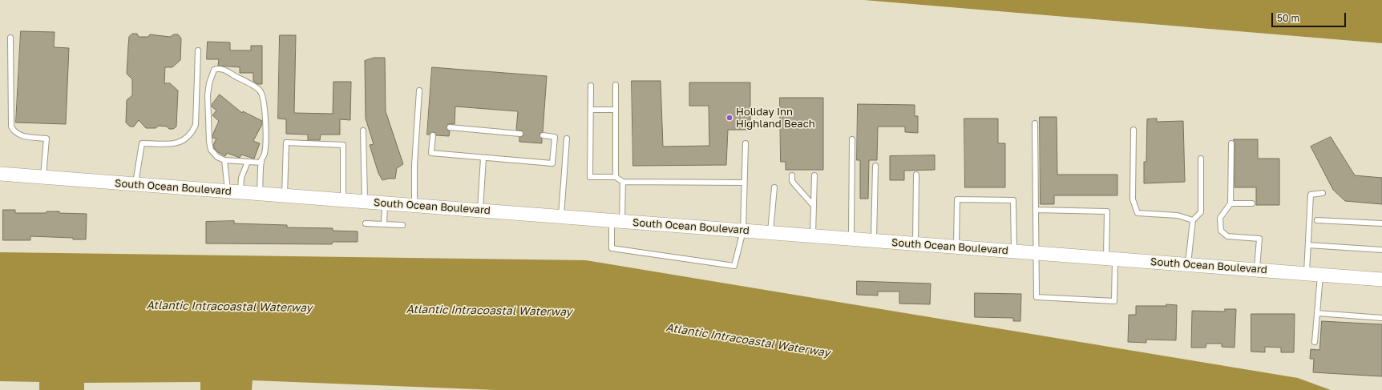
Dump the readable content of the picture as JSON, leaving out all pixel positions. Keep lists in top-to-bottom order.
{
  "streets": {
    "main road": ["South Ocean Boulevard"]
  },
  "water": ["Atlantic Intracoastal Waterway"],
  "places": ["Holiday Inn Highland Beach"],
  "scale_bar": "50 m"
}
